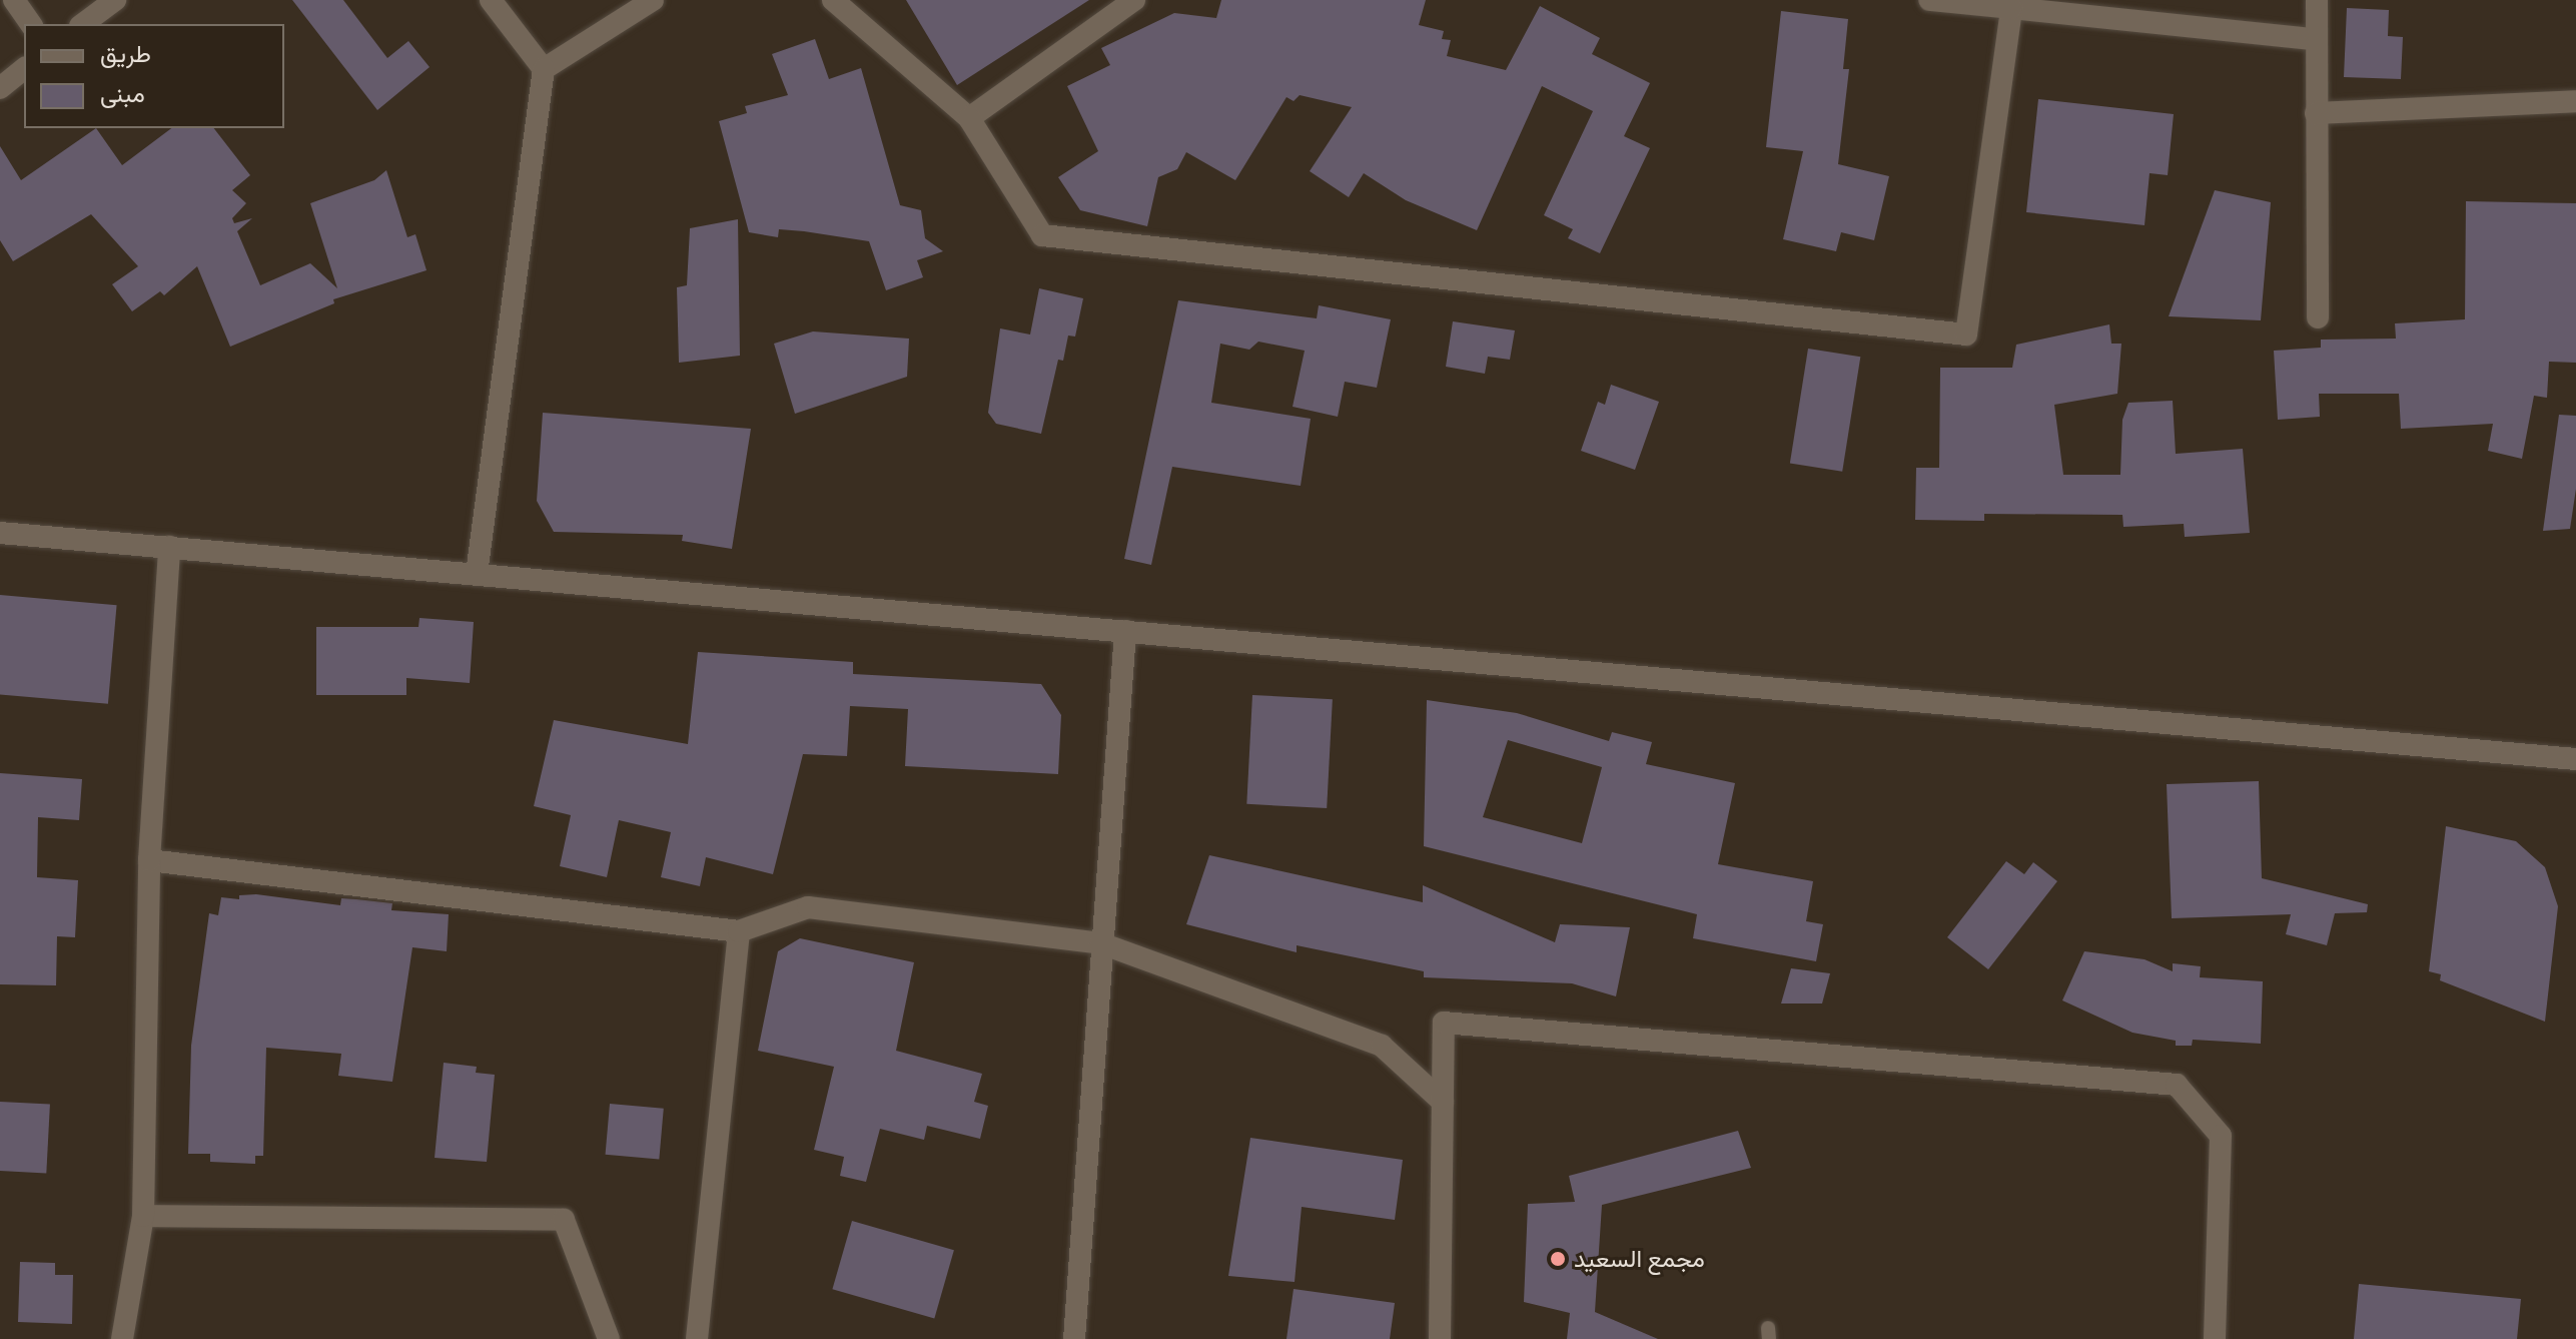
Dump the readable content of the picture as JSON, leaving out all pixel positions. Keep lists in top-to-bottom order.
{
  "places": ["مجمع السعيد"],
  "legend": ["طريق", "مبنى"]
}
